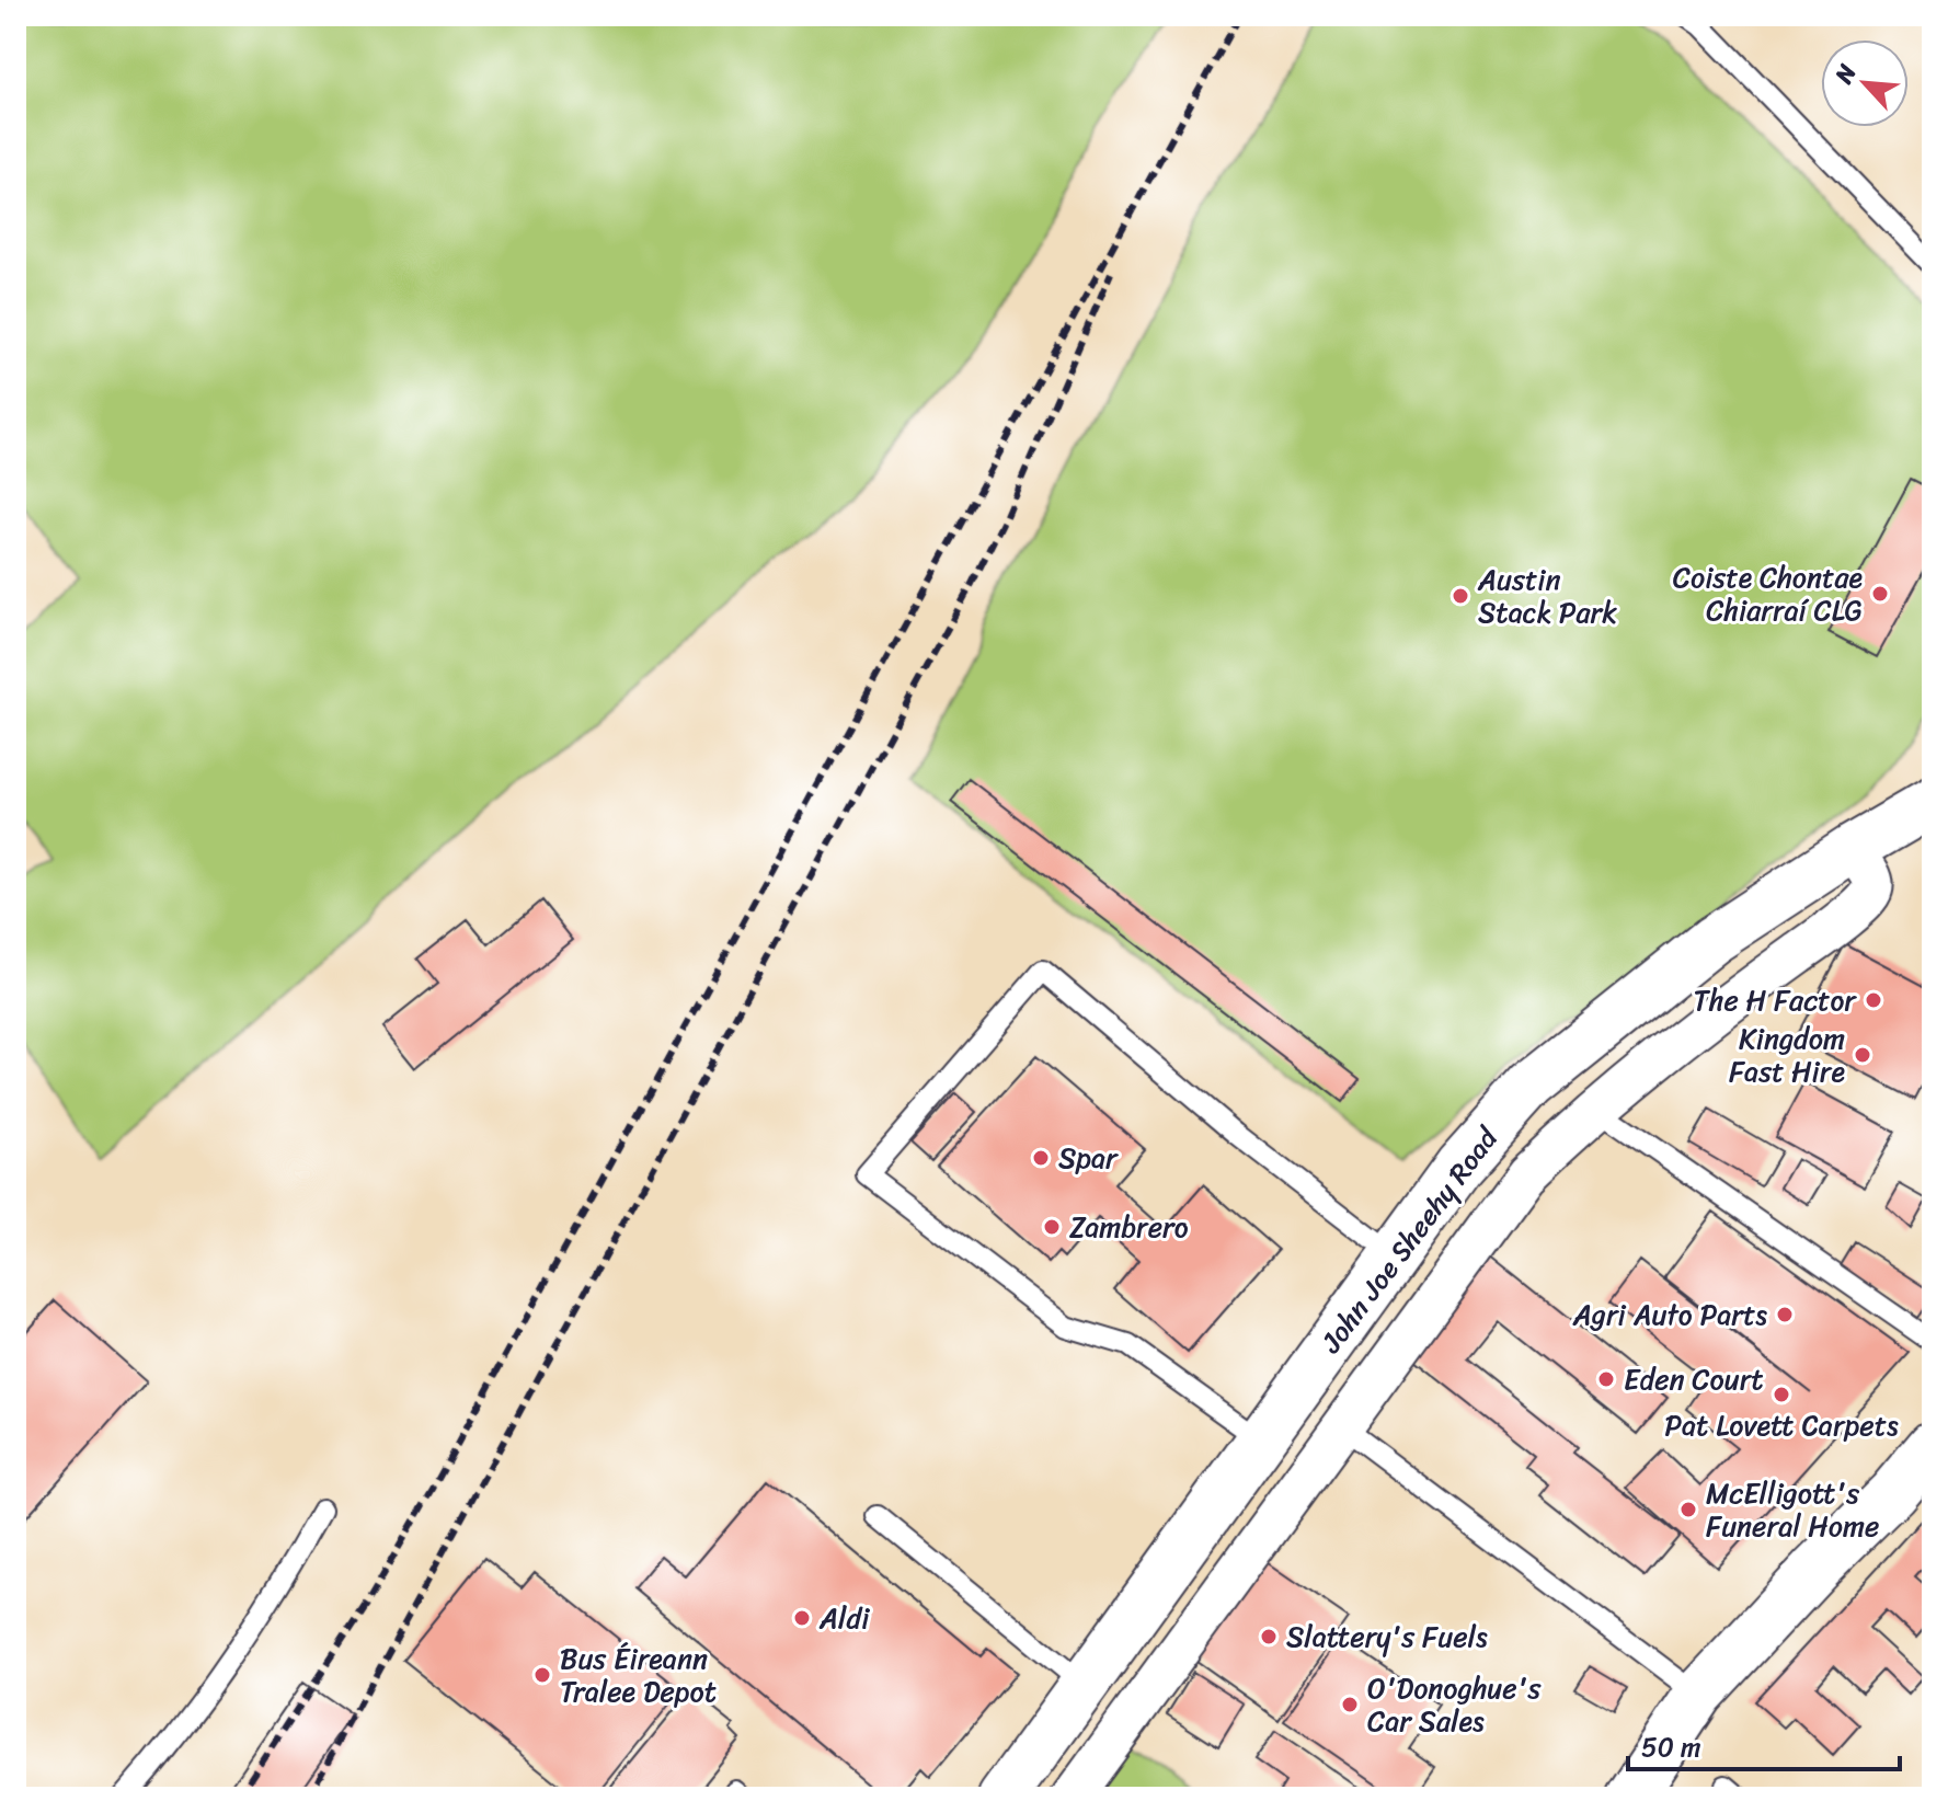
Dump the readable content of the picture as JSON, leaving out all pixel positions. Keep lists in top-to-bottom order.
{
  "streets": {
    "main road": ["John Joe Sheehy Road"]
  },
  "places": [
    "Coiste Chontae Chiarraí CLG",
    "Austin Stack Park",
    "The H Factor",
    "Kingdom Fast Hire",
    "Spar",
    "Zambrero",
    "Agri Auto Parts",
    "Eden Court",
    "Pat Lovett Carpets",
    "McElligott's Funeral Home",
    "Aldi",
    "Slattery's Fuels",
    "Bus Éireann Tralee Depot",
    "O'Donoghue's Car Sales"
  ],
  "scale_bar": "50 m",
  "north": "top left"
}
